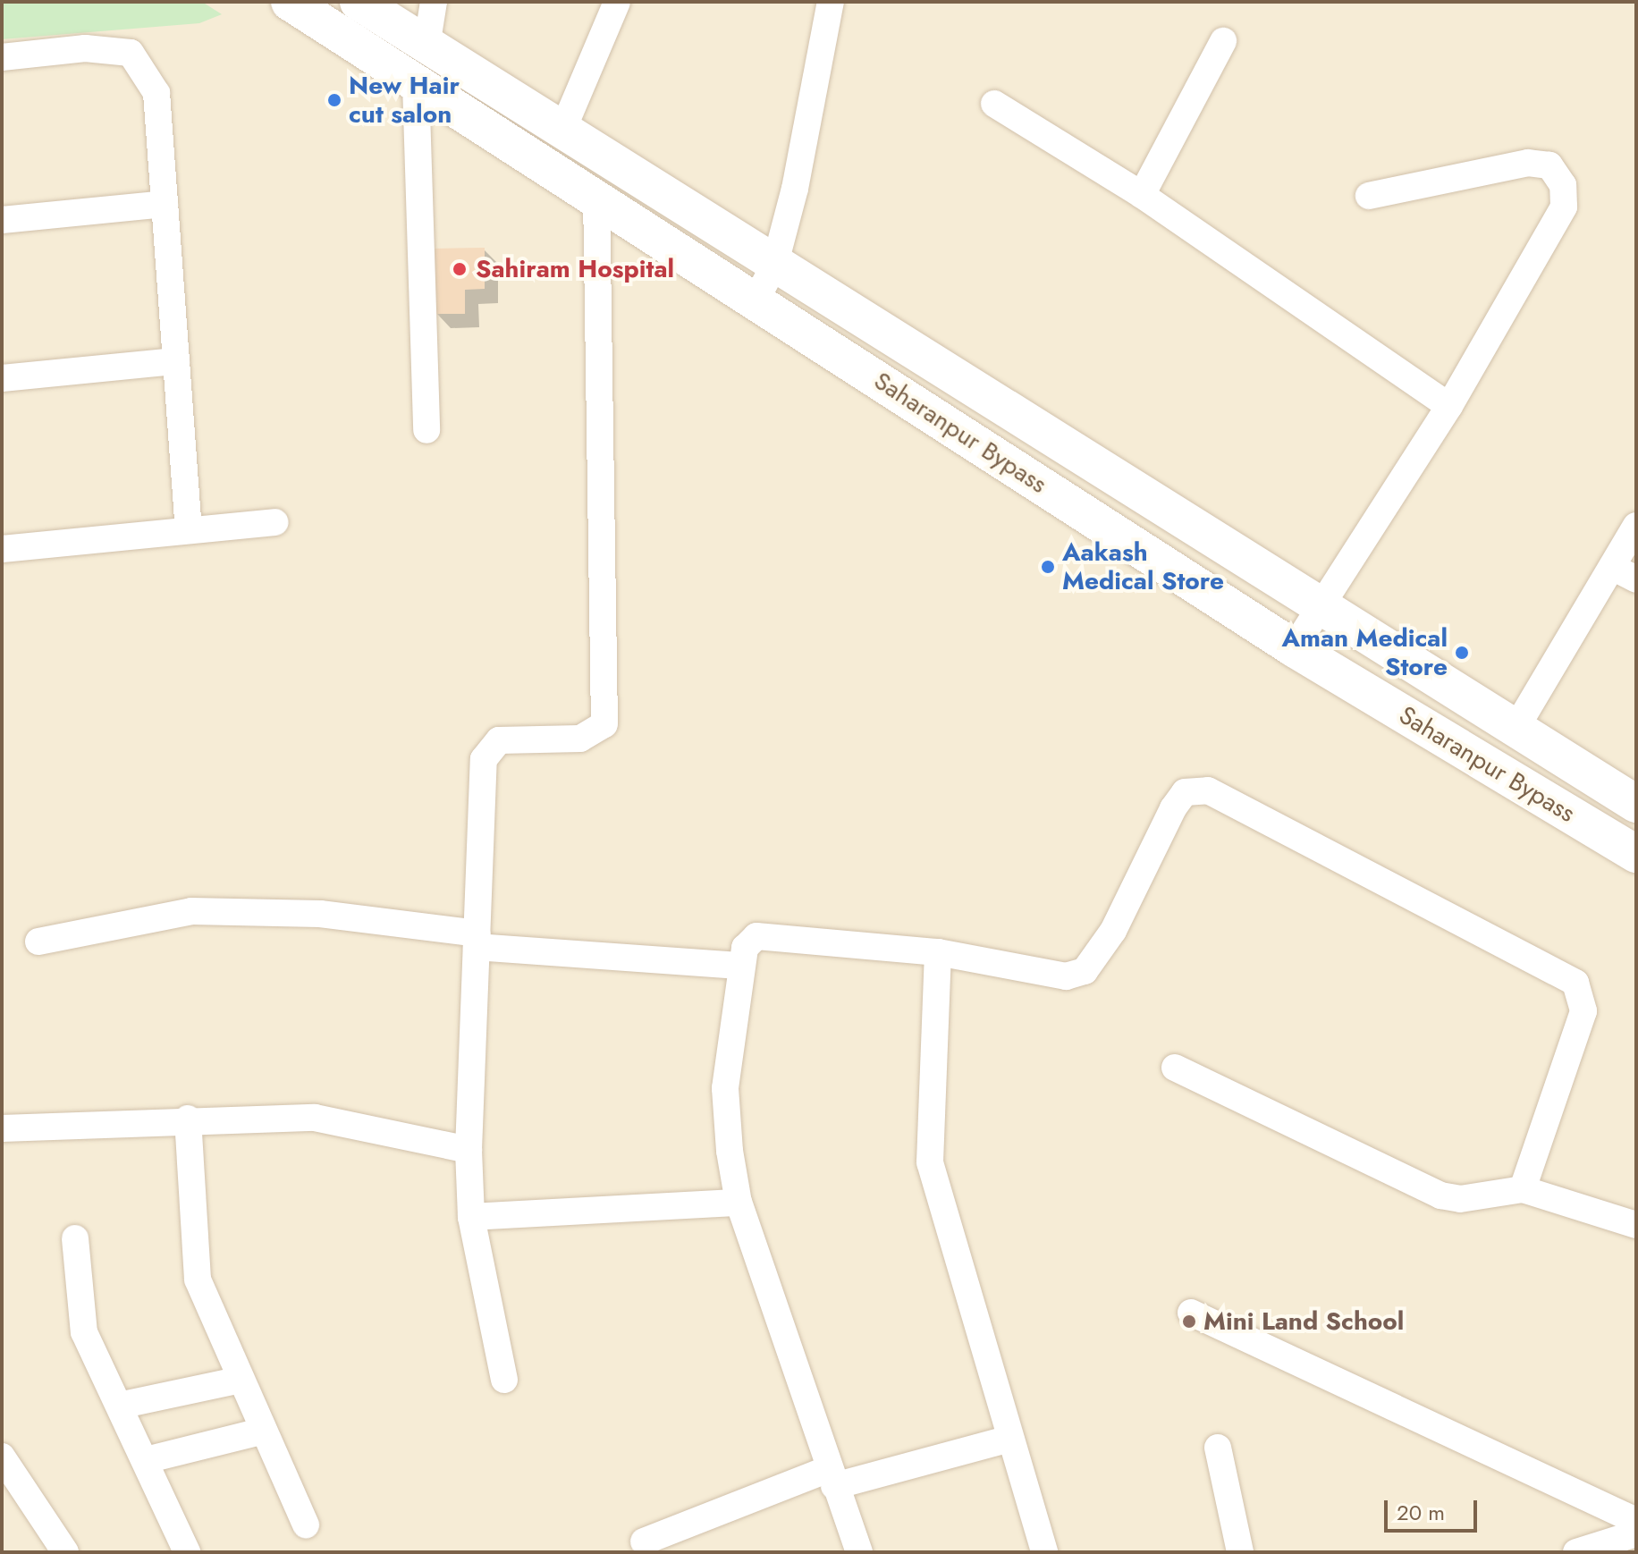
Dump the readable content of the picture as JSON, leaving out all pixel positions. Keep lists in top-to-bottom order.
{
  "streets": {
    "main road": ["Saharanpur Bypass"]
  },
  "places": [
    "New Hair cut salon",
    "Sahiram Hospital",
    "Aakash Medical Store",
    "Aman Medical Store",
    "Mini Land School"
  ],
  "scale_bar": "20 m"
}
